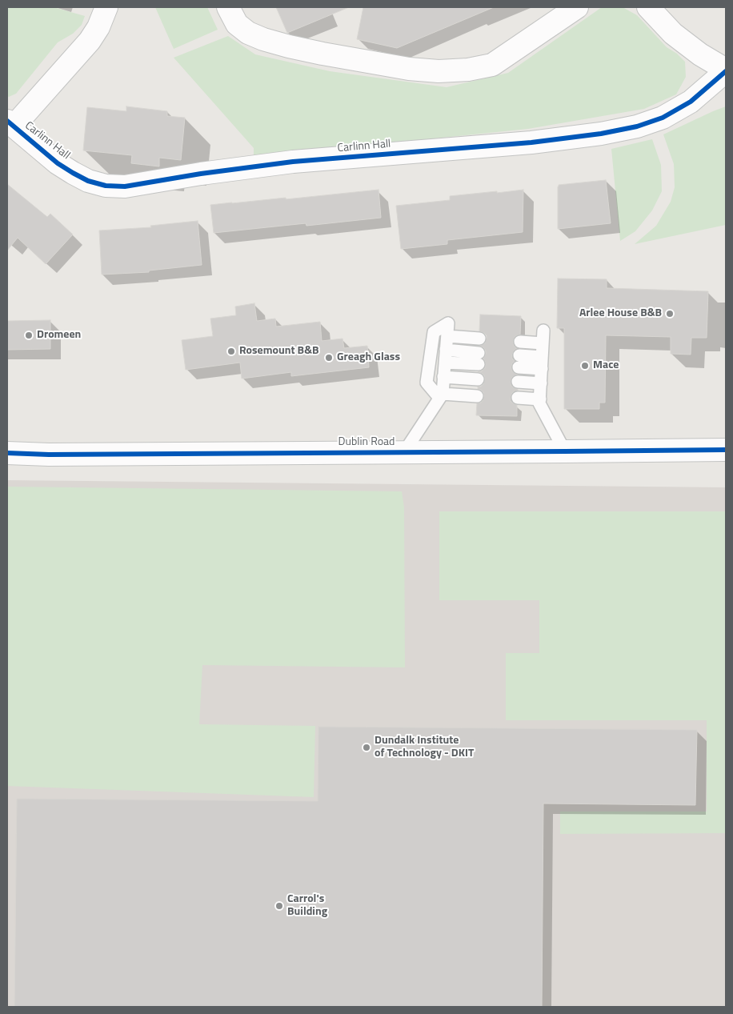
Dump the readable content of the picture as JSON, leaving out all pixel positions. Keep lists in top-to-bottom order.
{
  "streets": {
    "street": ["Carlinn Hall", "Dublin Road"]
  },
  "places": [
    "Arlee House B&B",
    "Dromeen",
    "Rosemount B&B",
    "Greagh Glass",
    "Mace",
    "Dundalk Institute of Technology - DKIT",
    "Carrol's Building"
  ]
}
